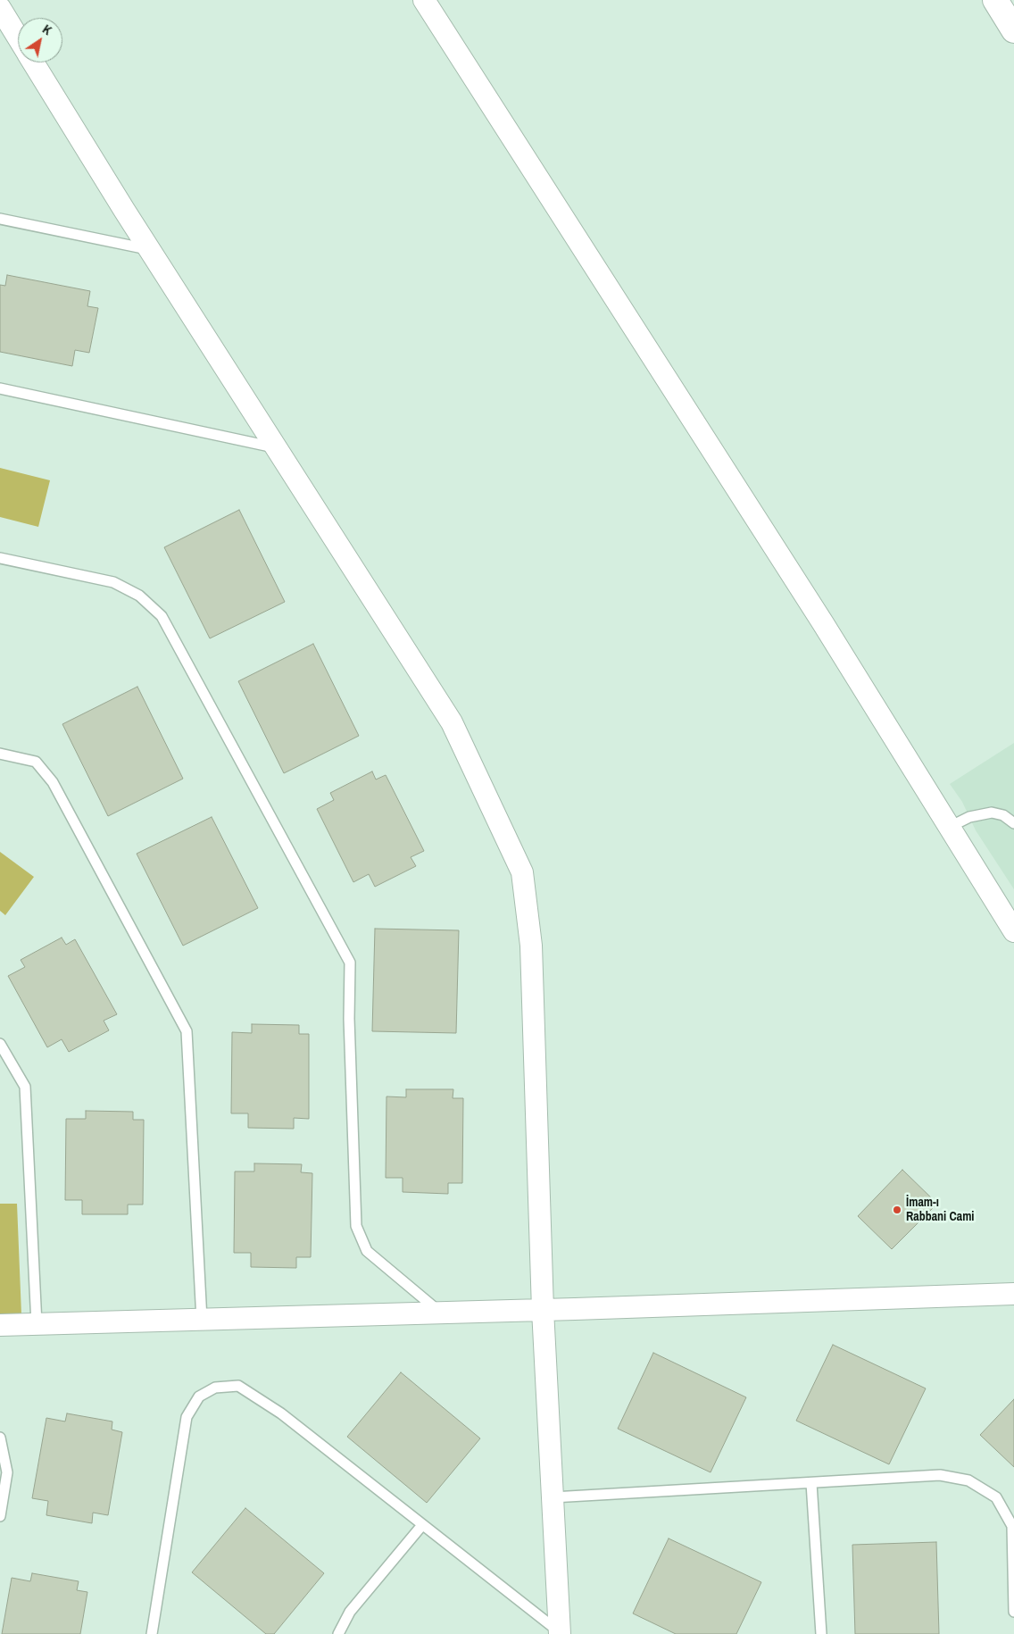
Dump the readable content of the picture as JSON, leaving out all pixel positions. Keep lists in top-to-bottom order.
{
  "places": ["İmam-ı Rabbani Cami"],
  "north": "top right"
}
